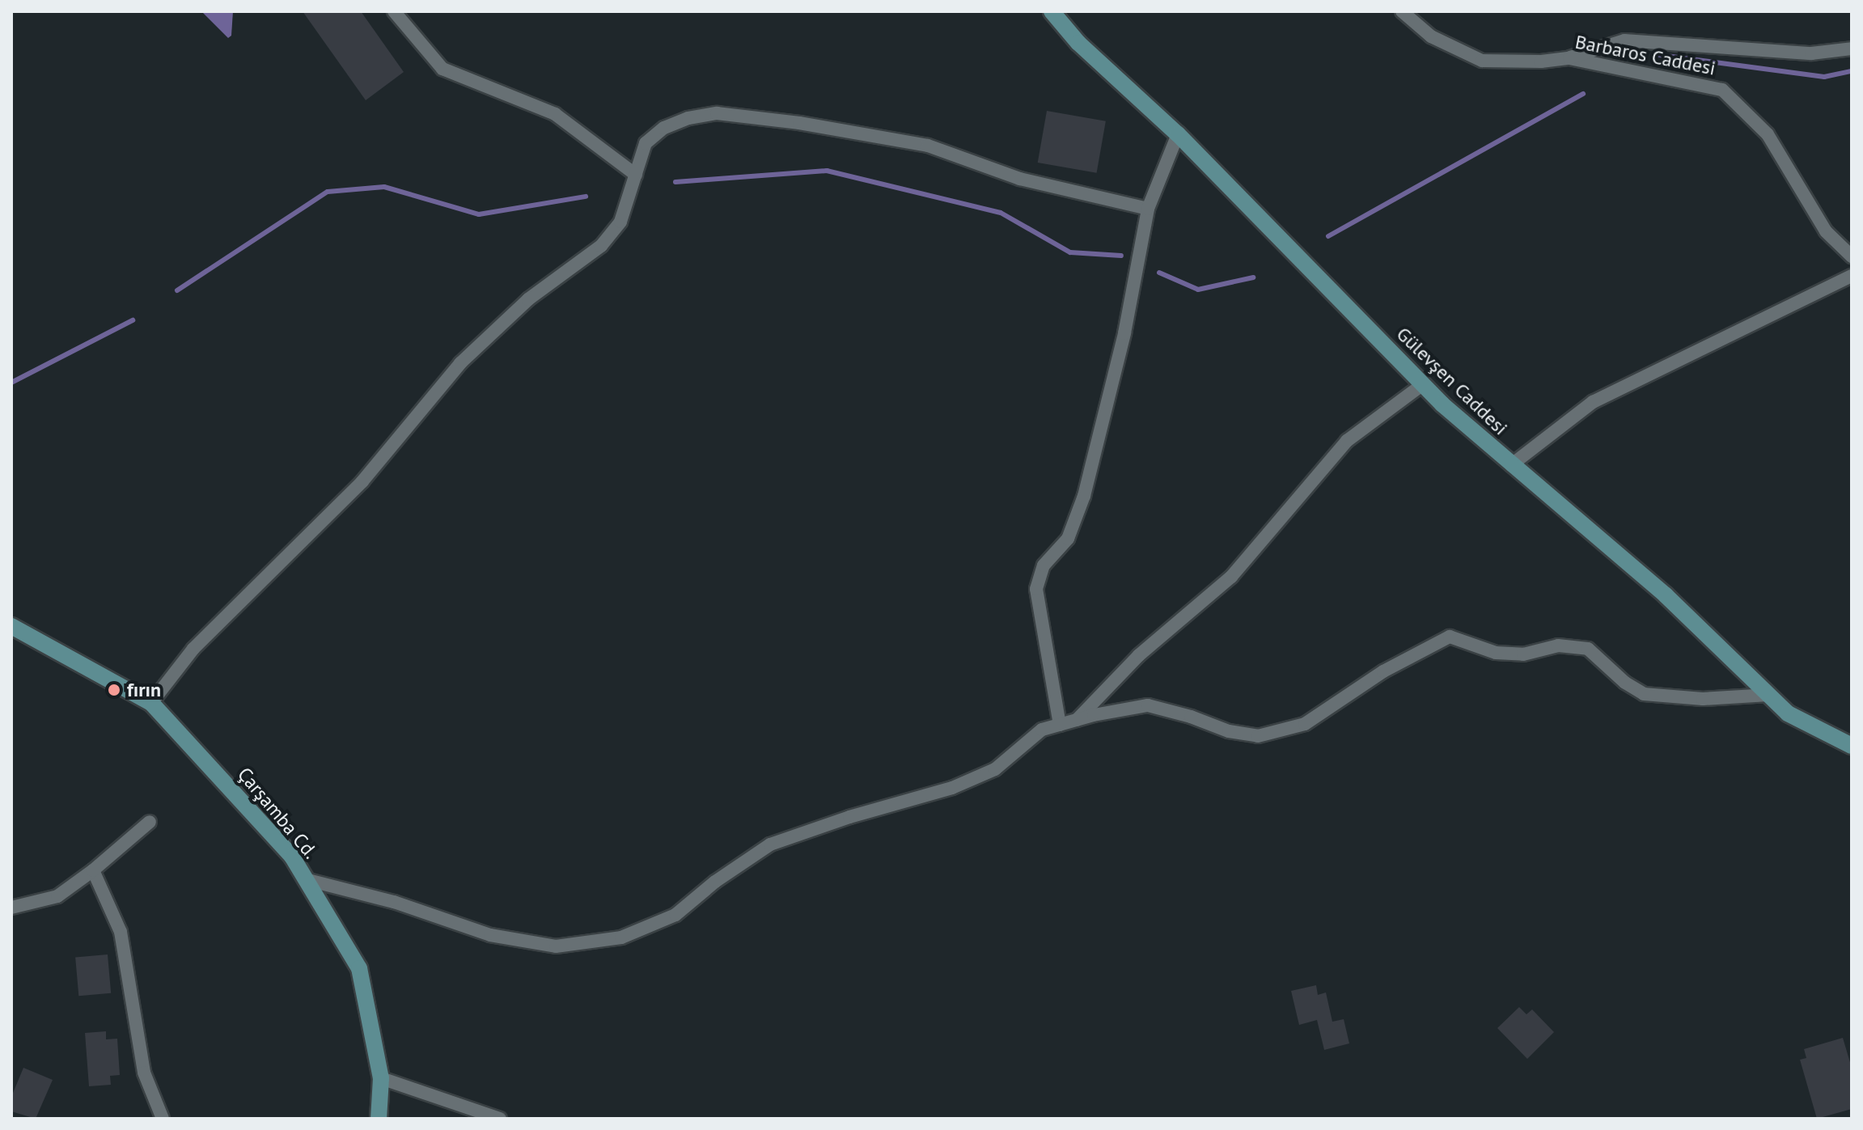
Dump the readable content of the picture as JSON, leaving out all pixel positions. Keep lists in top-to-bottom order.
{
  "streets": {
    "street": ["Barbaros Caddesi", "Gülevşen Caddesi", "Çarşamba Cd."]
  },
  "places": ["fırın"]
}
